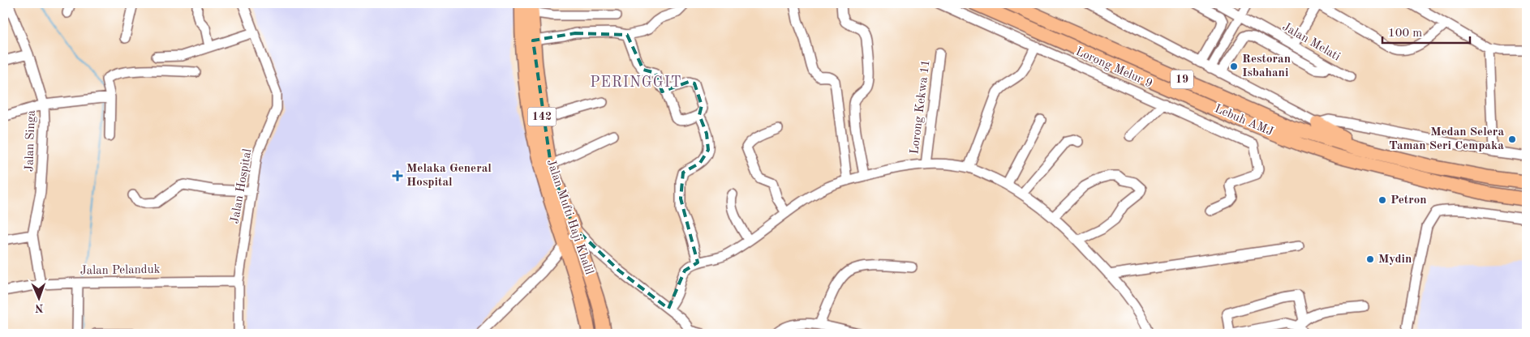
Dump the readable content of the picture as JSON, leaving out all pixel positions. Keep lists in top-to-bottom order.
{
  "streets": {
    "highway": [
      "19",
      "142",
      "Lebuh AMJ",
      "Jalan Mufti Haji Khalil"
    ],
    "street": [
      "Jalan Melati",
      "Lorong Melur 9",
      "Lorong Kekwa 11",
      "Jalan Singa",
      "Jalan Hospital",
      "Jalan Pelanduk"
    ]
  },
  "crossings": [
    ["Jalan Singa", "Jalan Pelanduk"],
    ["Jalan Hospital", "Jalan Pelanduk"]
  ],
  "districts": ["PERINGGIT"],
  "places": {
    "other": [
      "Restoran Isbahani",
      "Medan Selera Taman Seri Cempaka",
      "Petron",
      "Mydin"
    ],
    "health": ["Melaka General Hospital"]
  },
  "scale_bar": "100 m",
  "north": "bottom"
}
